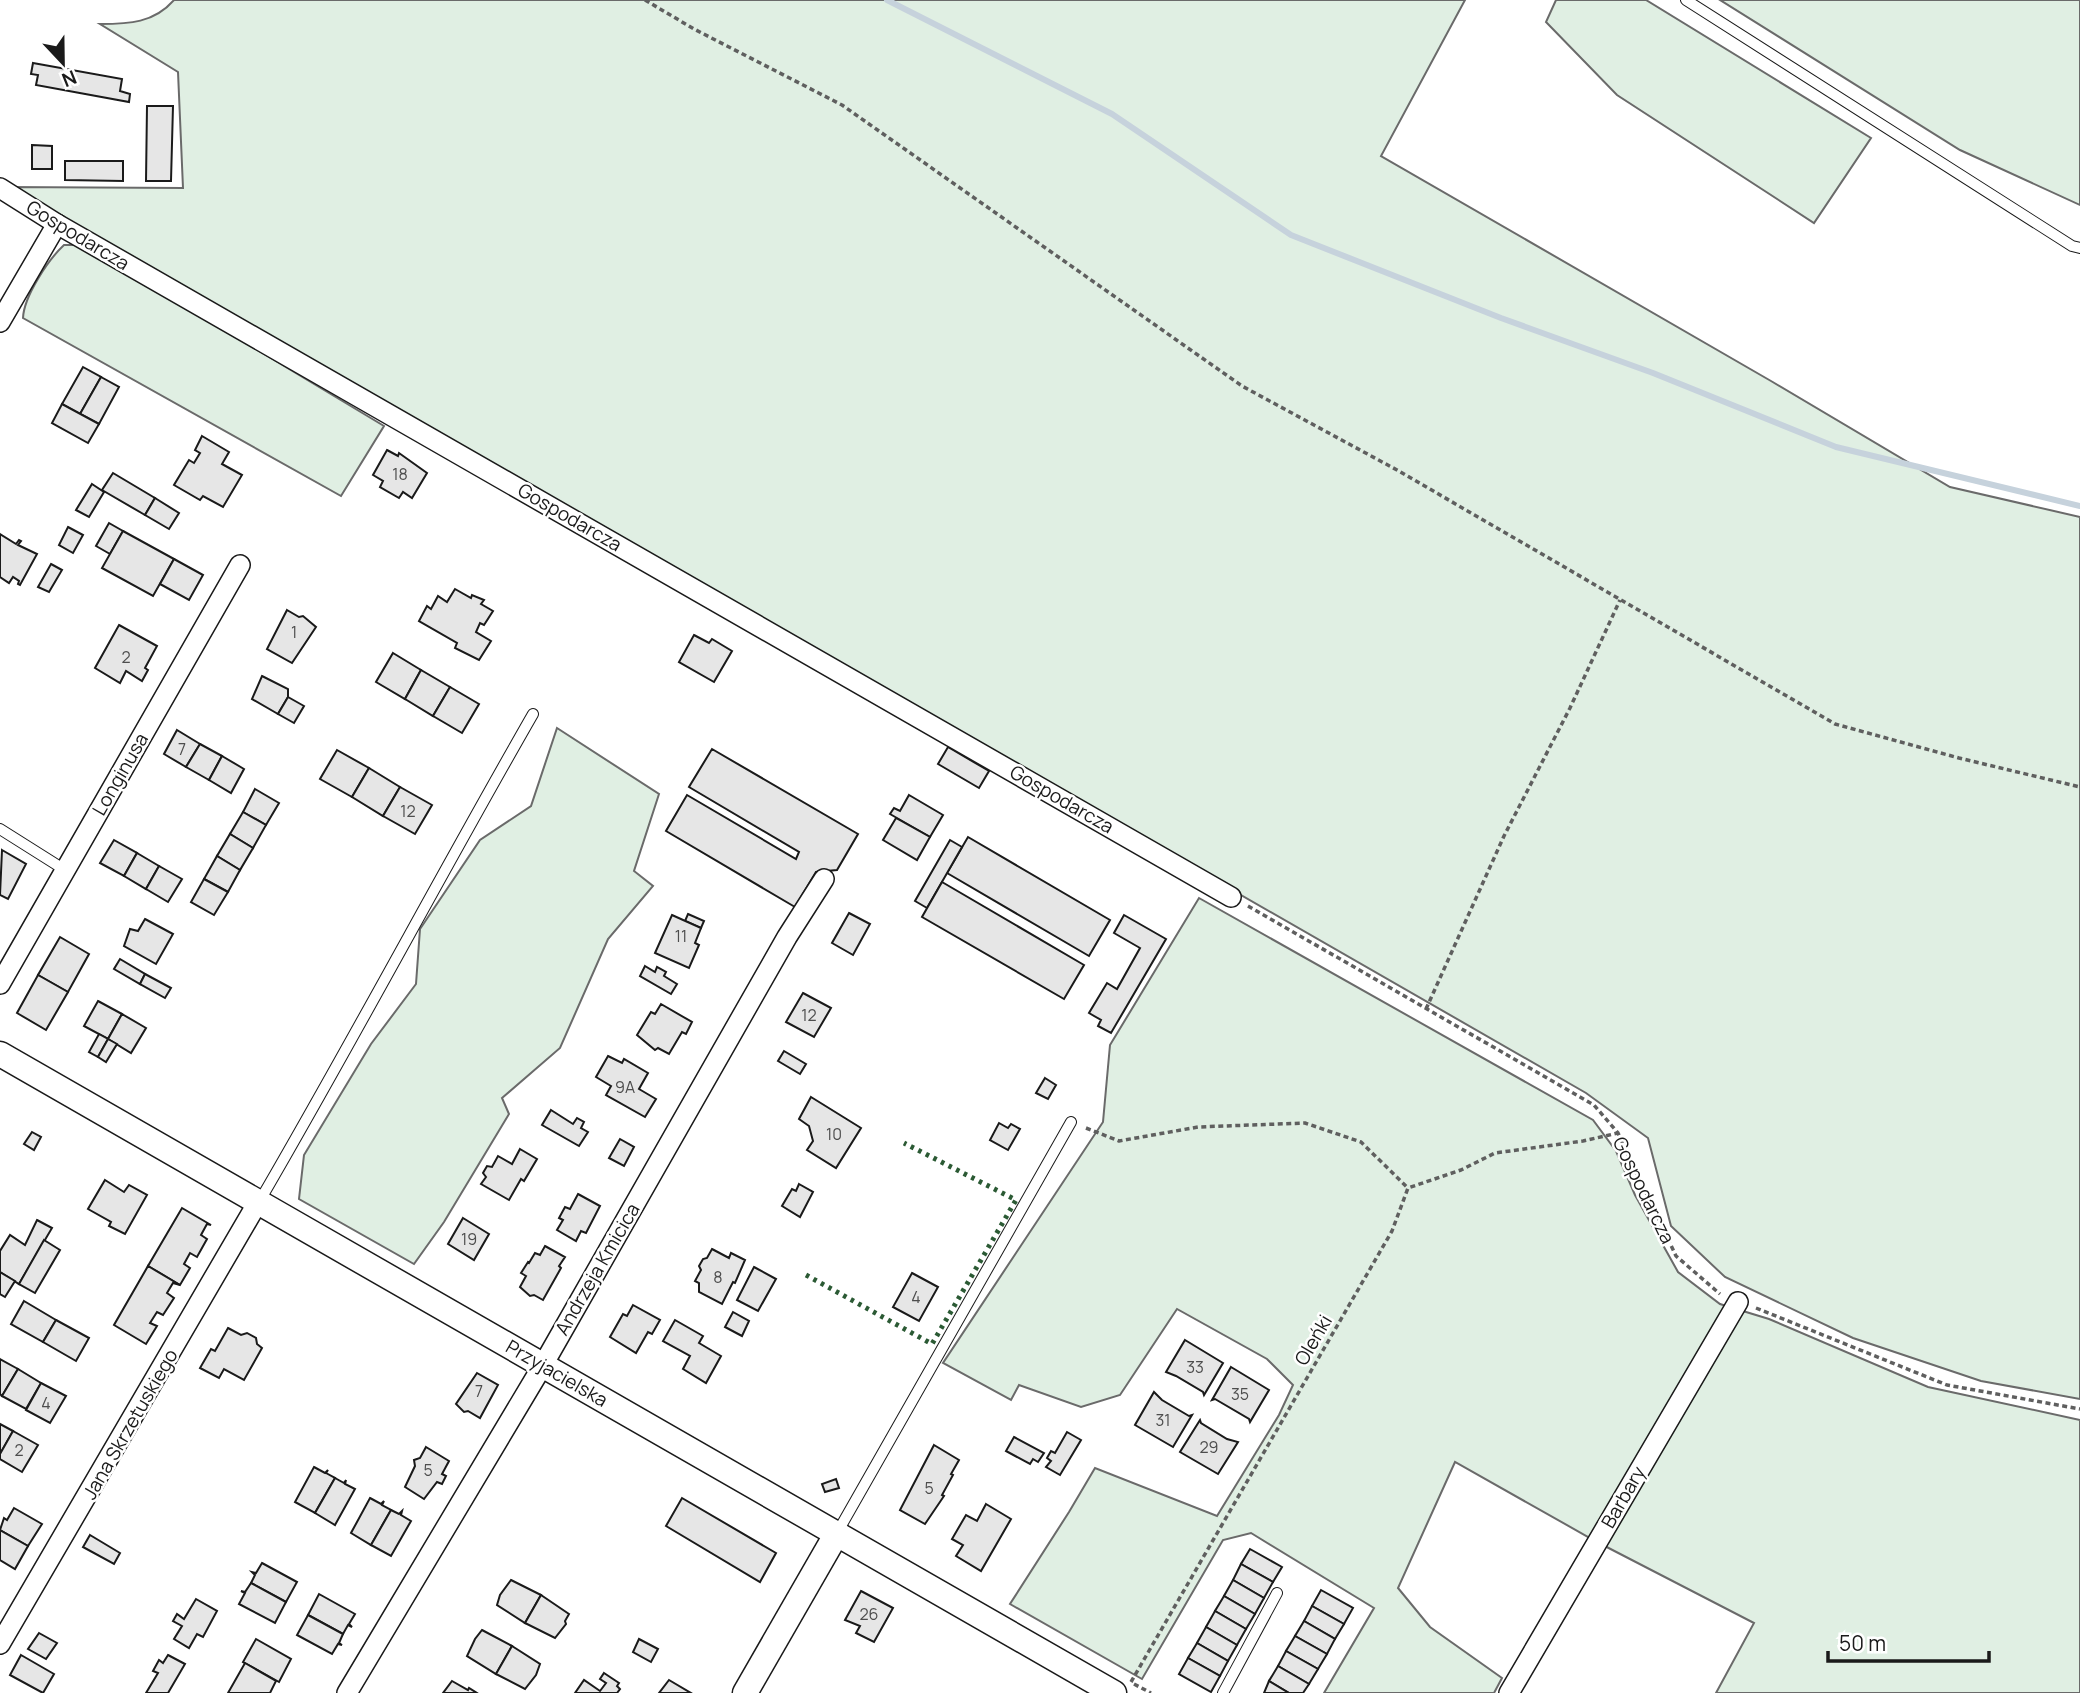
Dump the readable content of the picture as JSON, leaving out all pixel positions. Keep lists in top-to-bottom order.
{
  "streets": {
    "street": [
      "Gospodarcza",
      "Longinusa",
      "Andrzeja Kmicica",
      "Przyjacielska",
      "Jana Skrzetuskiego",
      "Barbary"
    ],
    "path": ["Oleńki"]
  },
  "crossings": [
    ["Gospodarcza", "Barbary"],
    ["Andrzeja Kmicica", "Przyjacielska"],
    ["Przyjacielska", "Jana Skrzetuskiego"]
  ],
  "house_numbers": [
    "18",
    "1",
    "2",
    "7",
    "12",
    "11",
    "12",
    "9A",
    "10",
    "19",
    "8",
    "4",
    "33",
    "7",
    "35",
    "4",
    "31",
    "29",
    "2",
    "5",
    "5",
    "26"
  ],
  "scale_bar": "50 m",
  "north": "bottom"
}
